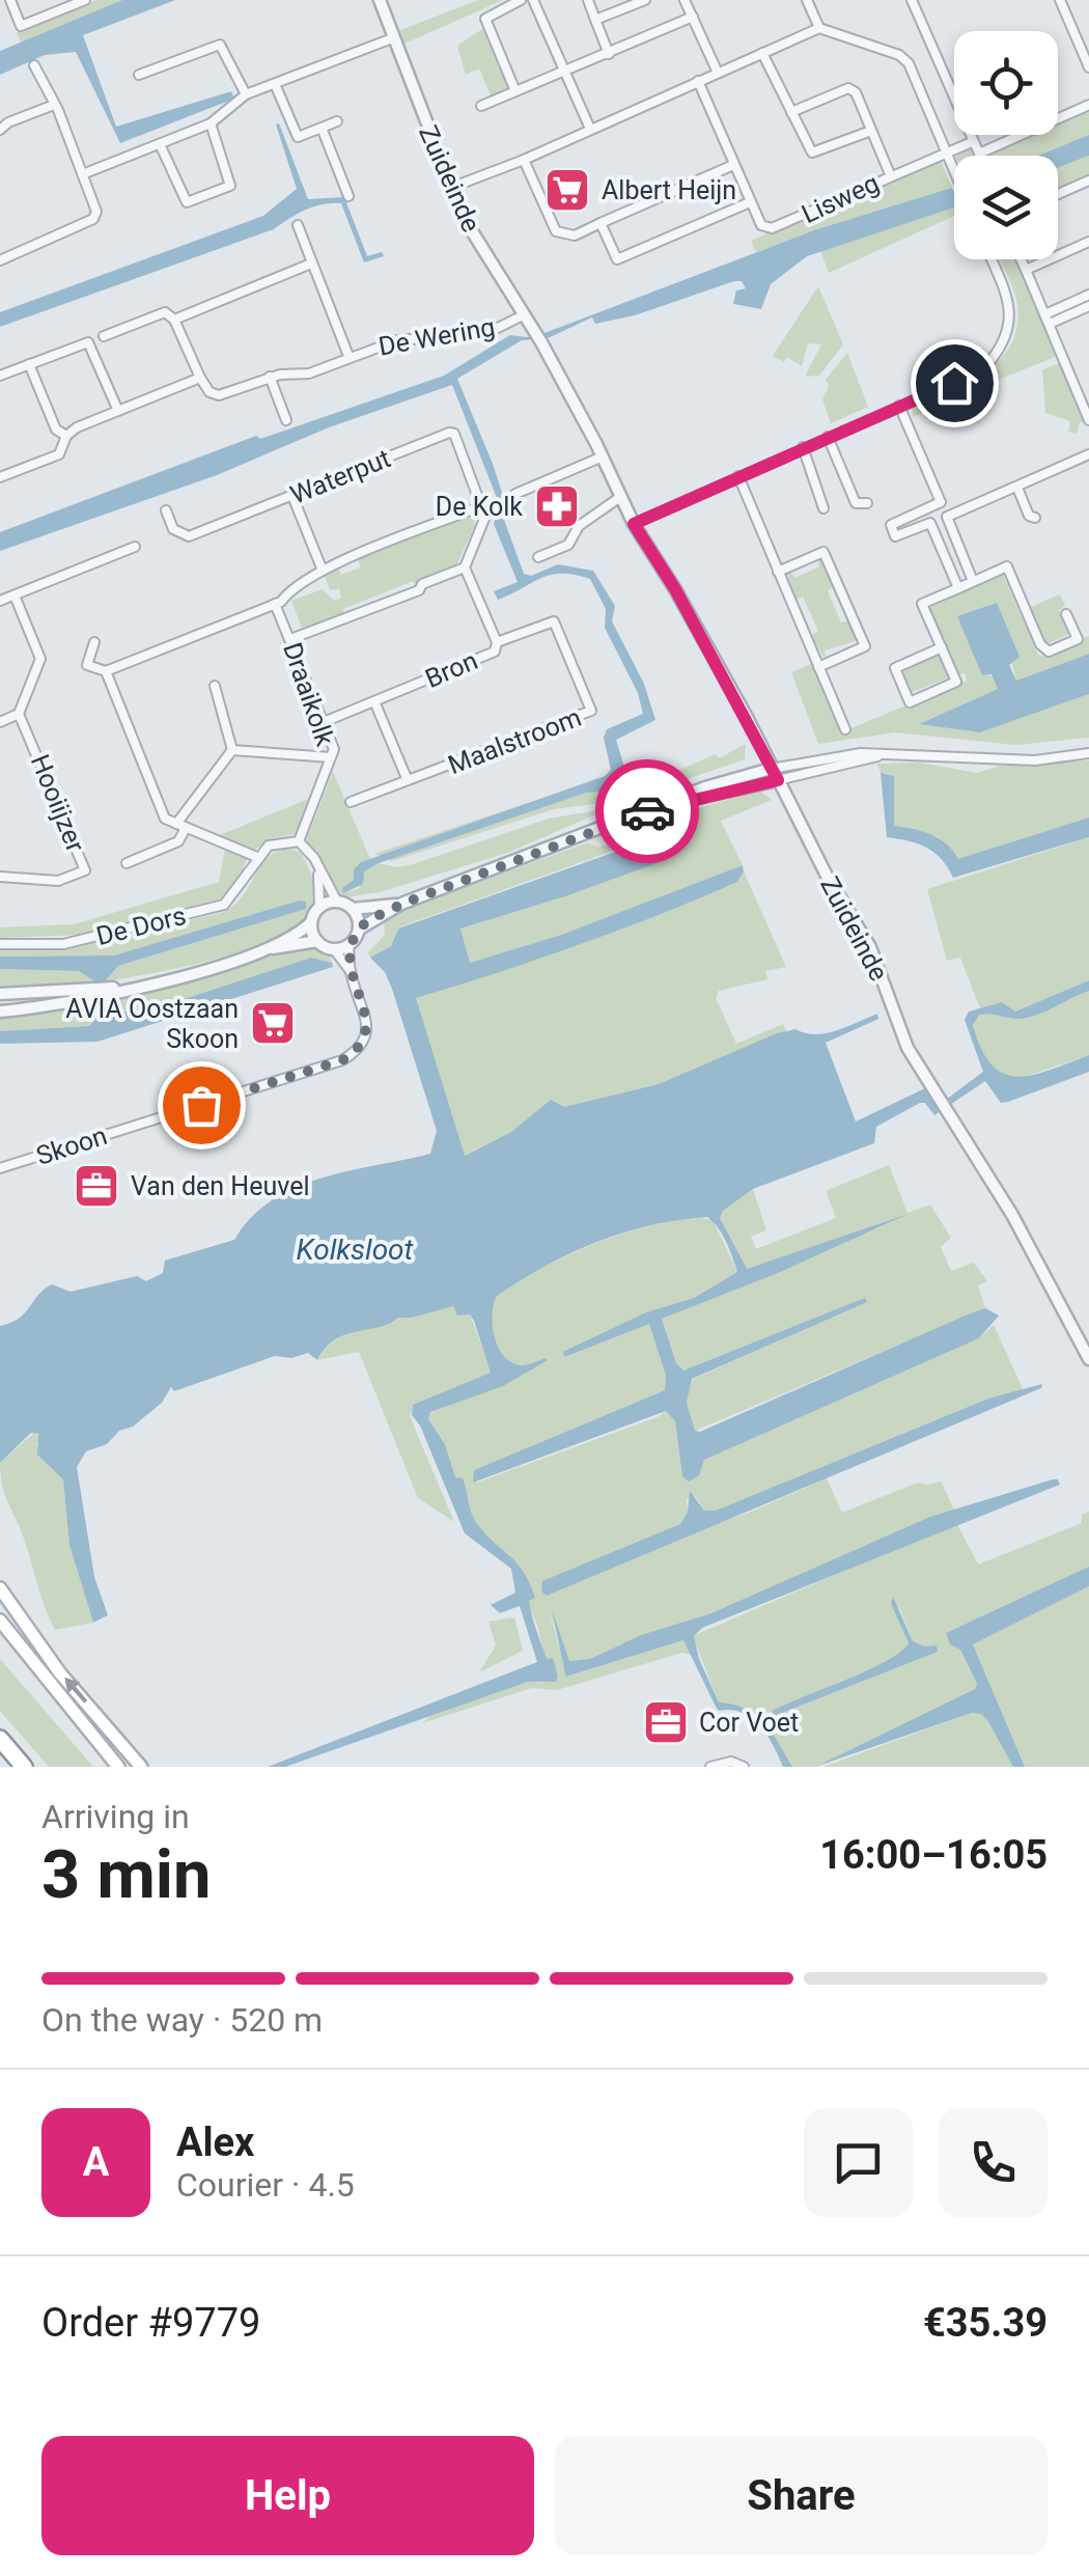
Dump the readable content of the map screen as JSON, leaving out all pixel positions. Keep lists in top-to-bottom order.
{
  "streets": {
    "street": [
      "Zuideinde",
      "Lisweg",
      "De Wering",
      "Waterput",
      "Bron",
      "Draaikolk",
      "Maalstroom",
      "Hooiijzer",
      "De Dors",
      "Skoon"
    ]
  },
  "crossings": [
    ["Zuideinde", "De Wering"],
    ["Bron", "Draaikolk"],
    ["Bron", "Maalstroom"]
  ],
  "water": ["Kolksloot"],
  "places": {
    "supermarket": ["Albert Heijn", "AVIA Oostzaan Skoon"],
    "pharmacy": ["De Kolk"],
    "office": ["Van den Heuvel", "Cor Voet"]
  },
  "page": {
    "heading": ["3 min", "Arriving in", "16:00–16:05"],
    "panel": [
      "Alex",
      "Courier · 4.5",
      "Order #9779",
      "€35.39"
    ],
    "bar": "On the way · 520 m",
    "round": "A",
    "buttons": ["Help", "Share"]
  }
}
